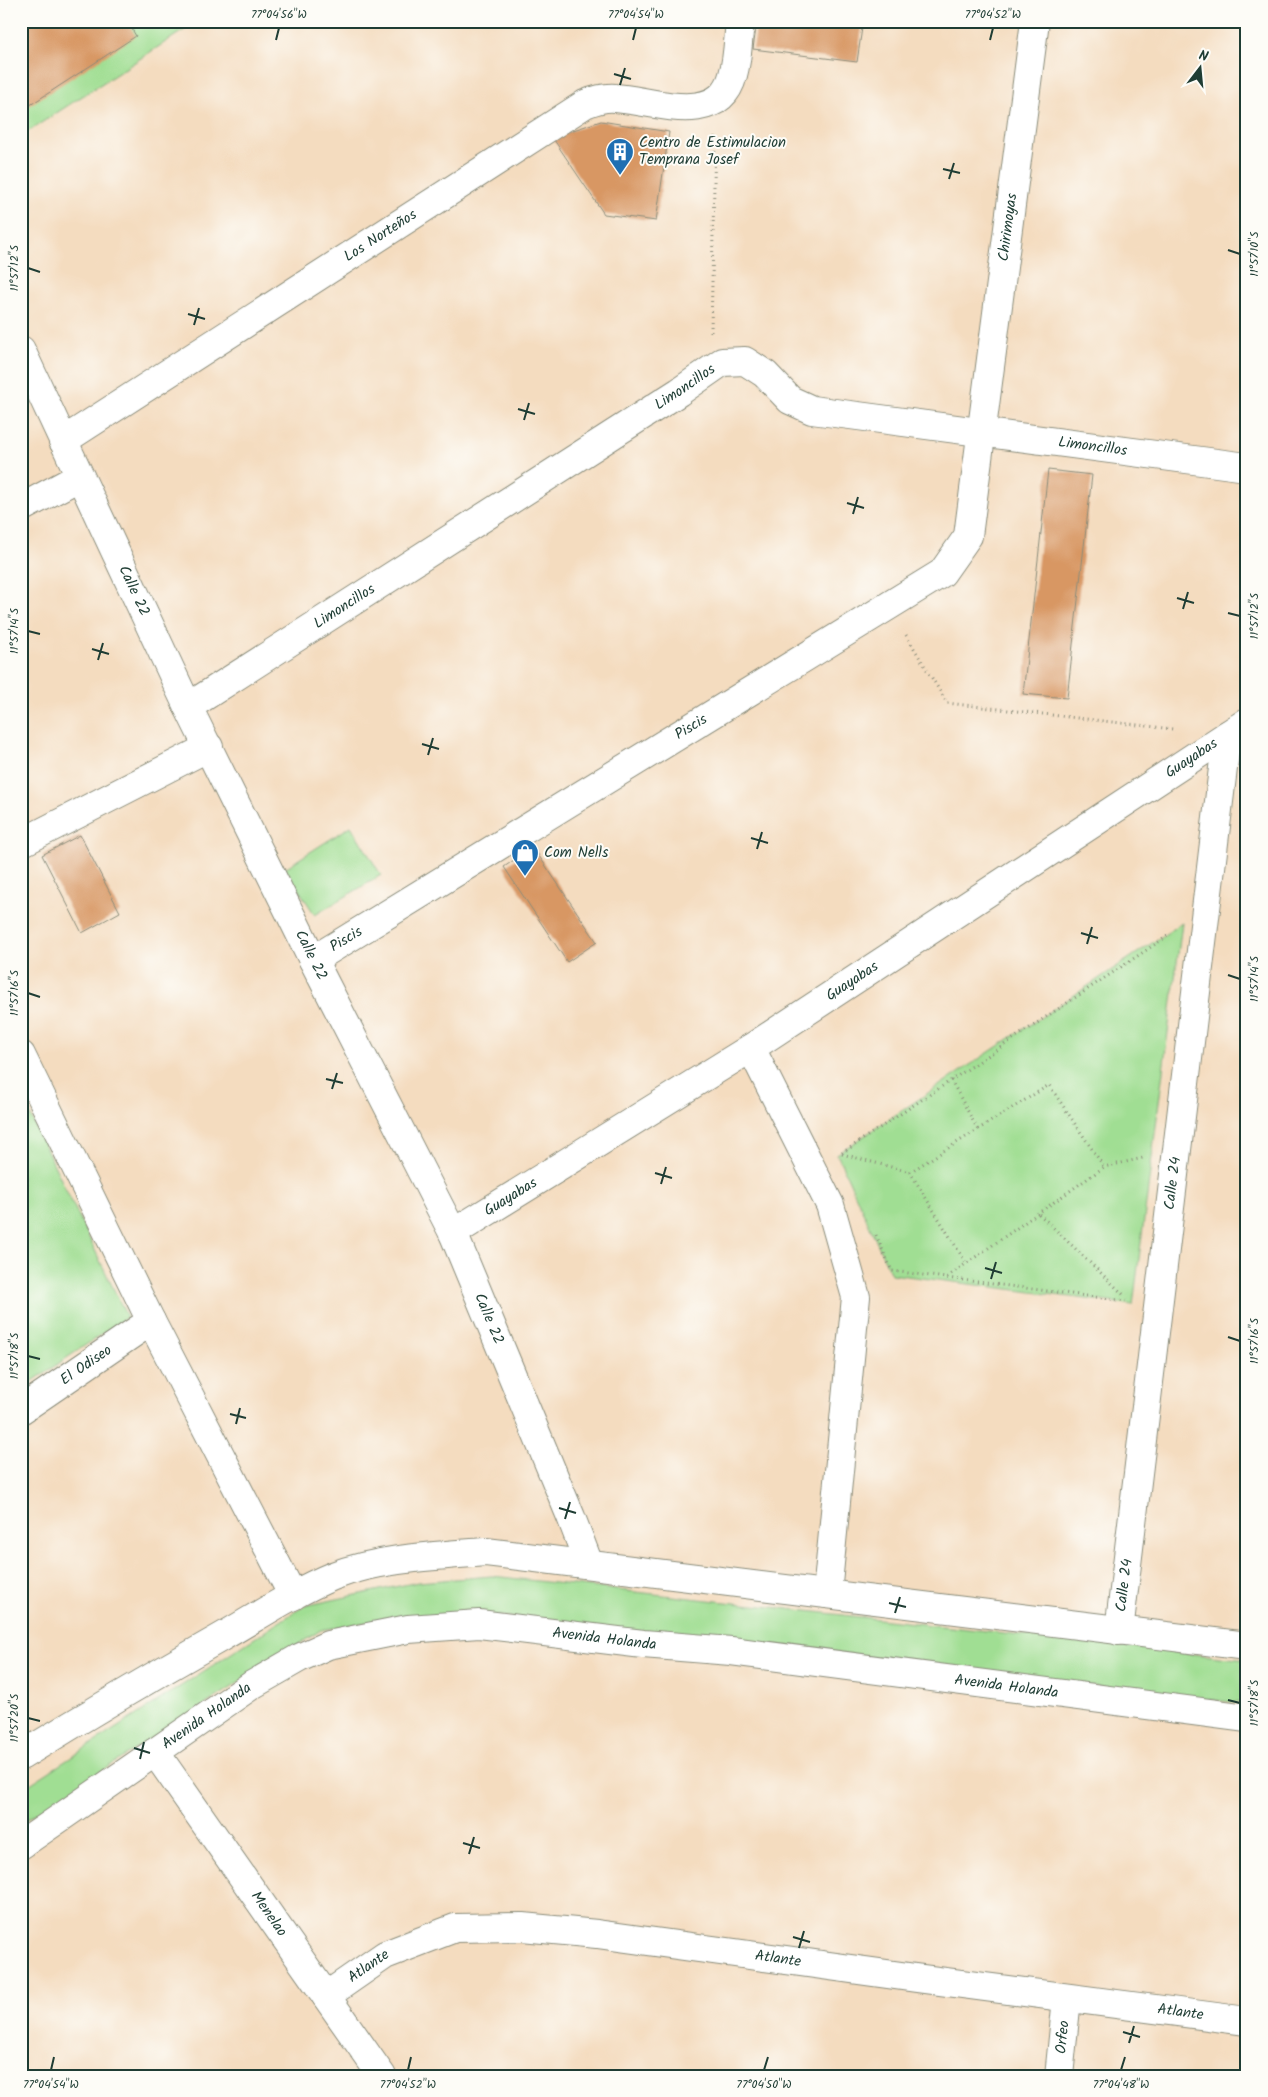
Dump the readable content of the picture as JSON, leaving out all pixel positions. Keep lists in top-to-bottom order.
{
  "streets": {
    "street": [
      "Chirimoyas",
      "Los Norteños",
      "Limoncillos",
      "Calle 22",
      "Piscis",
      "Guayabas",
      "Calle 24",
      "El Odiseo",
      "Avenida Holanda",
      "Menelao",
      "Atlante",
      "Orfeo"
    ]
  },
  "crossings": [
    ["Chirimoyas", "Limoncillos"],
    ["Chirimoyas", "Piscis"],
    ["Los Norteños", "Calle 22"],
    ["Limoncillos", "Calle 22"],
    ["Limoncillos", "Piscis"],
    ["Calle 22", "Piscis"],
    ["Calle 22", "Guayabas"],
    ["Guayabas", "Calle 24"],
    ["Avenida Holanda", "Menelao"],
    ["Menelao", "Atlante"],
    ["Atlante", "Orfeo"]
  ],
  "places": {
    "building": ["Centro de Estimulacion Temprana Josef"],
    "shop": ["Com Nells"]
  },
  "north": "top",
  "coordinates": [
    "77°04'56\"W",
    "77°04'54\"W",
    "77°04'52\"W",
    "11°57'10\"S",
    "11°57'12\"S",
    "11°57'14\"S",
    "11°57'16\"S",
    "11°57'18\"S",
    "11°57'20\"S",
    "77°04'50\"W",
    "77°04'48\"W"
  ]
}
